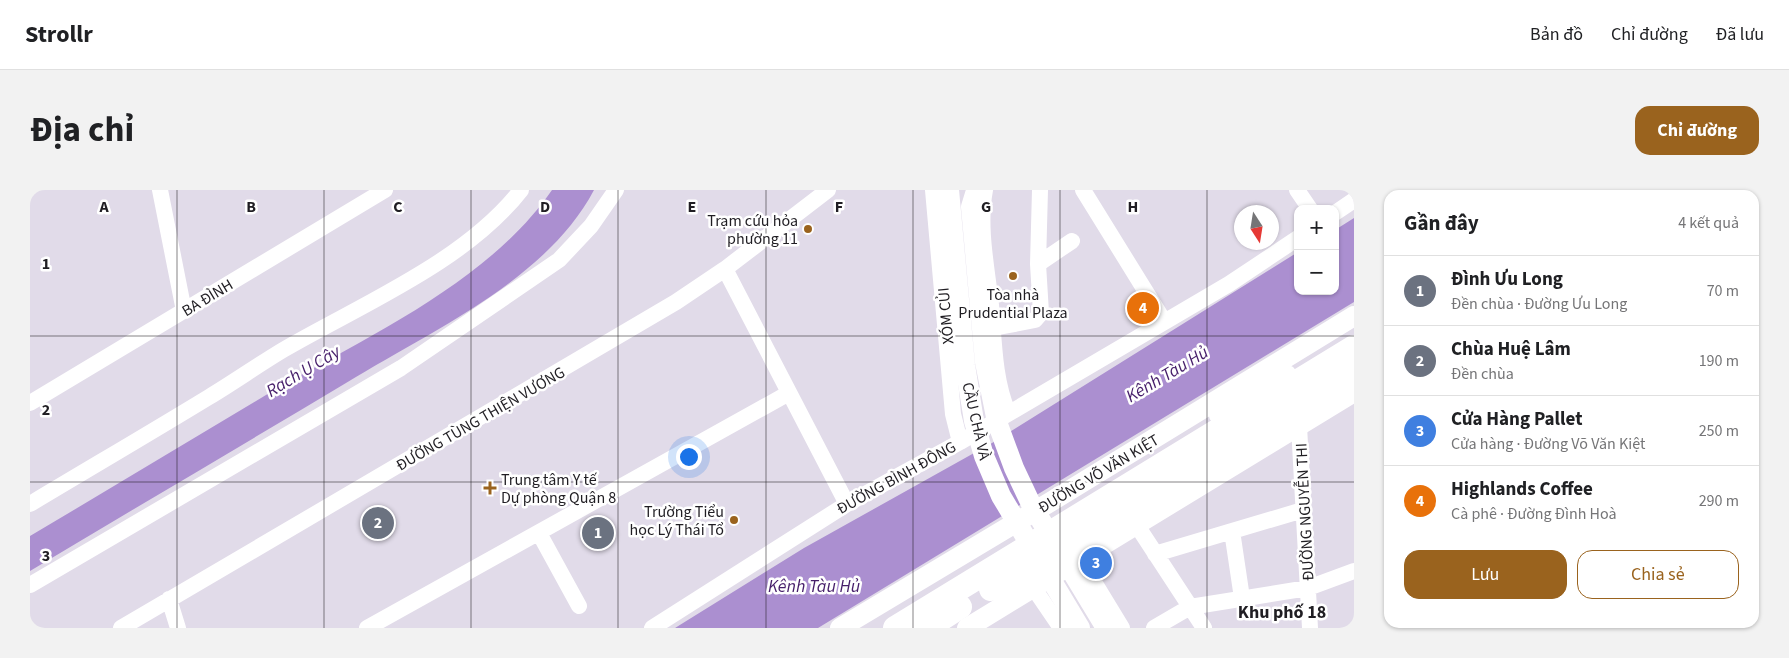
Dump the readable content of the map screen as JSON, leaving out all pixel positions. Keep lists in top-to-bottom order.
{
  "streets": {
    "highway": ["ĐƯỜNG VÕ VĂN KIỆT"],
    "main road": ["CẦU CHÀ VÀ"],
    "street": [
      "BA ĐÌNH",
      "XÓM CỦI",
      "ĐƯỜNG TÙNG THIỆN VƯƠNG",
      "ĐƯỜNG BÌNH ĐÔNG",
      "ĐƯỜNG NGUYỄN THI"
    ]
  },
  "crossings": [
    ["XÓM CỦI", "ĐƯỜNG BÌNH ĐÔNG"]
  ],
  "districts": ["Khu phố 18"],
  "water": ["Rạch Ụ Cây", "Kênh Tàu Hủ"],
  "places": {
    "other": ["Trạm cứu hỏa phường 11", "Tòa nhà Prudential Plaza", "Trường Tiểu học Lý Thái Tổ"],
    "health": ["Trung tâm Y tế Dự phòng Quận 8"]
  },
  "north": "bottom",
  "page": {
    "header": "Strollr",
    "nav": ["Bản đồ", "Chỉ đường", "Đã lưu"],
    "title": "Địa chỉ",
    "buttons": [
      "Chỉ đường",
      ["Lưu", "Chia sẻ"]
    ],
    "heading": ["Gần đây", "4 kết quả"],
    "map_buttons": ["+", "−"],
    "list": [
      {
        "mark": "1",
        "name": "Đình Ưu Long",
        "note": "Đền chùa · Đường Ưu Long",
        "value": "70 m"
      },
      {
        "mark": "2",
        "name": "Chùa Huệ Lâm",
        "note": "Đền chùa",
        "value": "190 m"
      },
      {
        "mark": "3",
        "name": "Cửa Hàng Pallet",
        "note": "Cửa hàng · Đường Võ Văn Kiệt",
        "value": "250 m"
      },
      {
        "mark": "4",
        "name": "Highlands Coffee",
        "note": "Cà phê · Đường Đình Hoà",
        "value": "290 m"
      }
    ],
    "pins": [
      "4",
      "2",
      "1",
      "3"
    ]
  },
  "grid": {
    "columns": [
      "A",
      "B",
      "C",
      "D",
      "E",
      "F",
      "G",
      "H"
    ],
    "rows": ["1", "2", "3"]
  }
}
